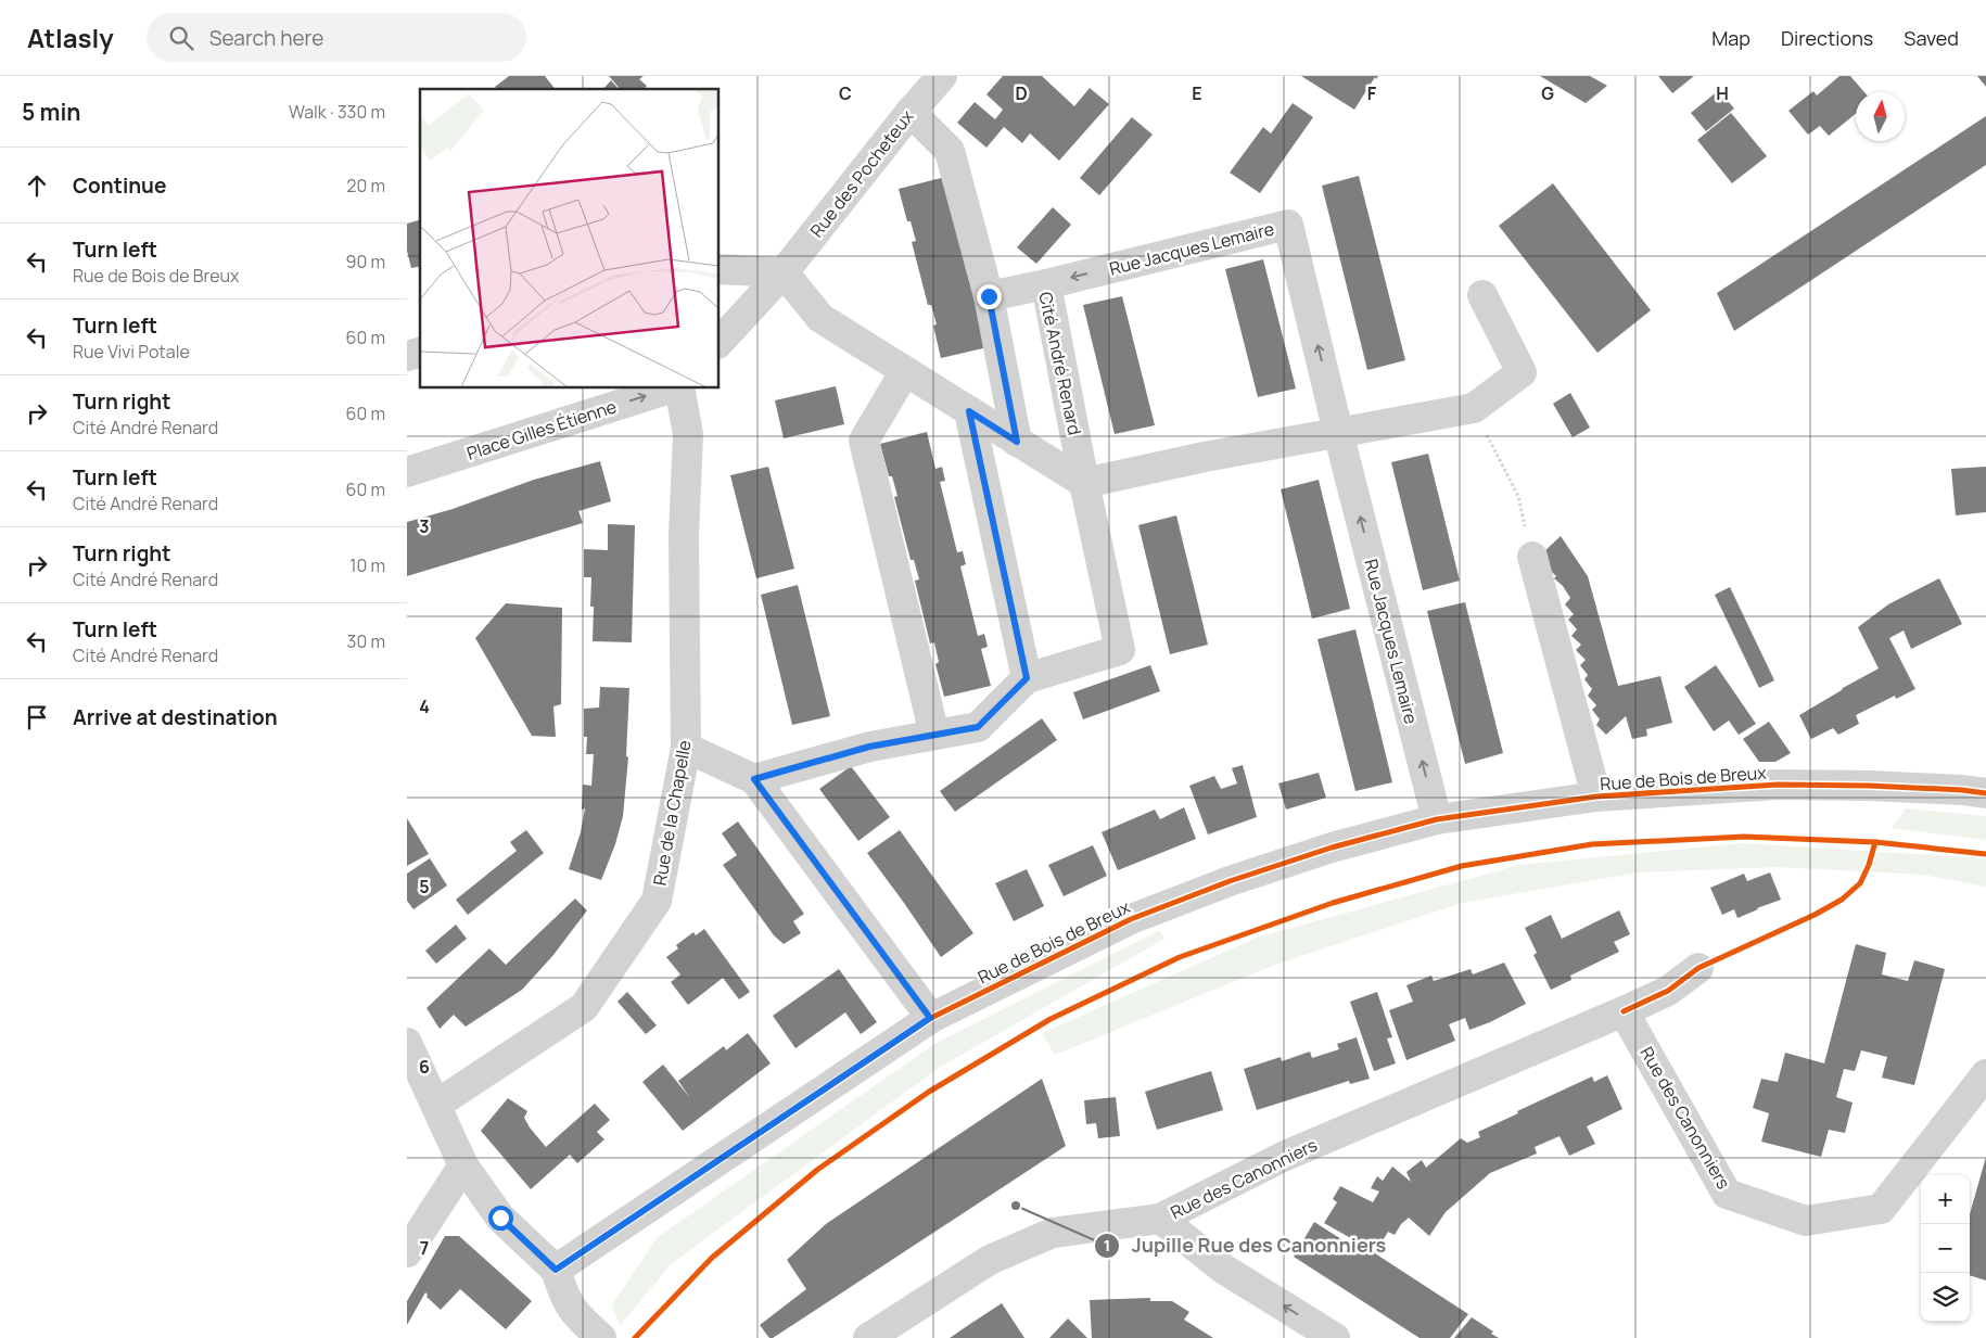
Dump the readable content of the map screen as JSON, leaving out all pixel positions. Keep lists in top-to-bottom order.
{
  "streets": {
    "street": [
      "Rue des Pocheteux",
      "Rue Jacques Lemaire",
      "Cité André Renard",
      "Place Gilles Étienne",
      "Rue de Bois de Breux",
      "Rue de la Chapelle",
      "Rue des Canonniers"
    ]
  },
  "crossings": [
    ["Rue Jacques Lemaire", "Cité André Renard"],
    ["Rue Jacques Lemaire", "Rue de Bois de Breux"]
  ],
  "one_way": ["Place Gilles Étienne"],
  "places": ["Jupille Rue des Canonniers"],
  "north": "top",
  "page": {
    "header": "Atlasly",
    "search": "Search here",
    "nav": ["Map", "Directions", "Saved"],
    "heading": ["5 min", "Walk · 330 m"],
    "list": [
      ["Continue", "20 m"],
      ["Turn left", "Rue de Bois de Breux", "90 m"],
      ["Turn left", "Rue Vivi Potale", "60 m"],
      ["Turn right", "Cité André Renard", "60 m"],
      ["Turn left", "Cité André Renard", "60 m"],
      ["Turn right", "Cité André Renard", "10 m"],
      ["Turn left", "Cité André Renard", "30 m"],
      "Arrive at destination"
    ],
    "map_buttons": ["+", "−"]
  },
  "grid": {
    "columns": [
      "C",
      "D",
      "E",
      "F",
      "G",
      "H"
    ],
    "rows": [
      "3",
      "4",
      "5",
      "6",
      "7"
    ]
  }
}
